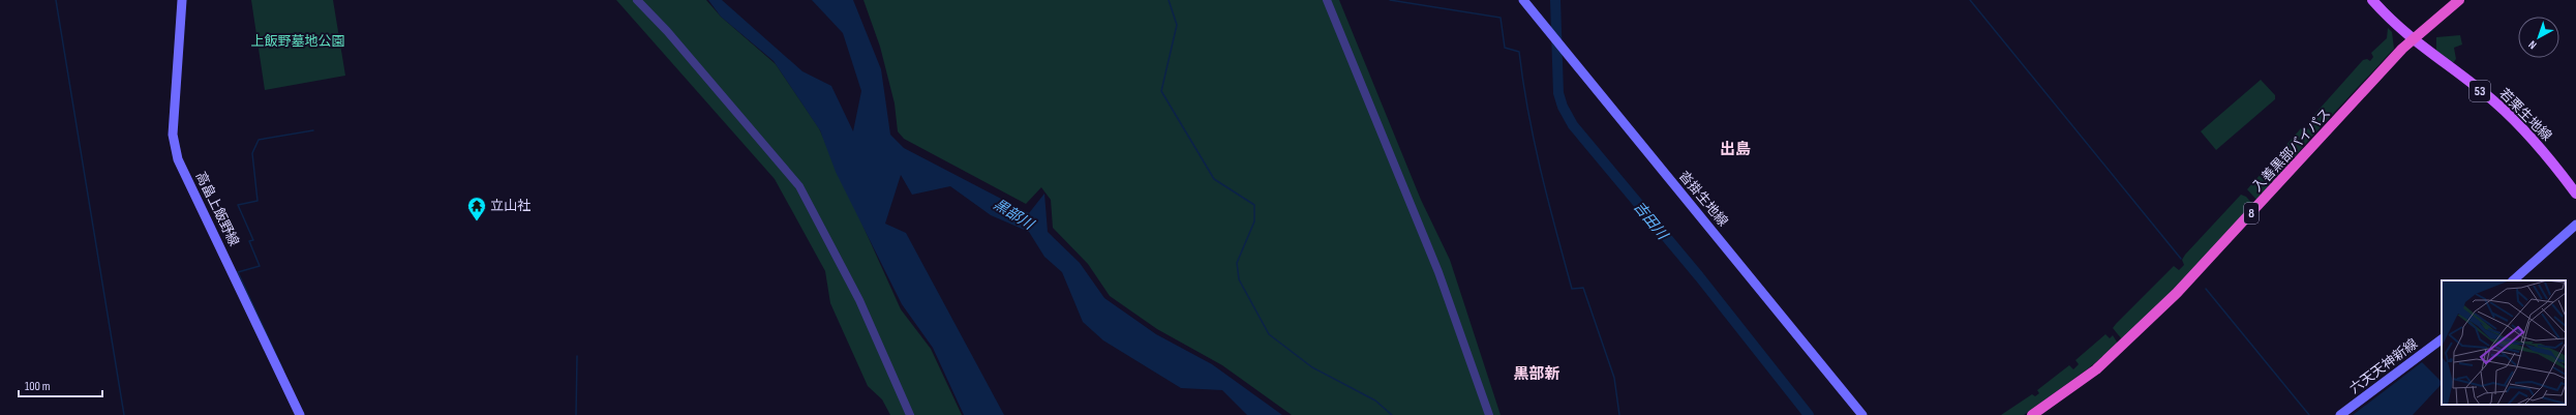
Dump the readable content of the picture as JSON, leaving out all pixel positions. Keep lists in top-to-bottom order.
{
  "streets": {
    "highway": ["入善黒部バイパス", "8"],
    "main road": [
      "53",
      "若栗生地線",
      "沓掛生地線",
      "高畠上飯野線",
      "六天天神新線"
    ]
  },
  "crossings": [
    ["若栗生地線", "入善黒部バイパス"]
  ],
  "districts": ["出島", "黒部新"],
  "water": ["黒部川", "吉田川"],
  "parks": ["上飯野墓地公園"],
  "places": {
    "temple": ["立山社"]
  },
  "scale_bar": "100 m",
  "north": "bottom left"
}
